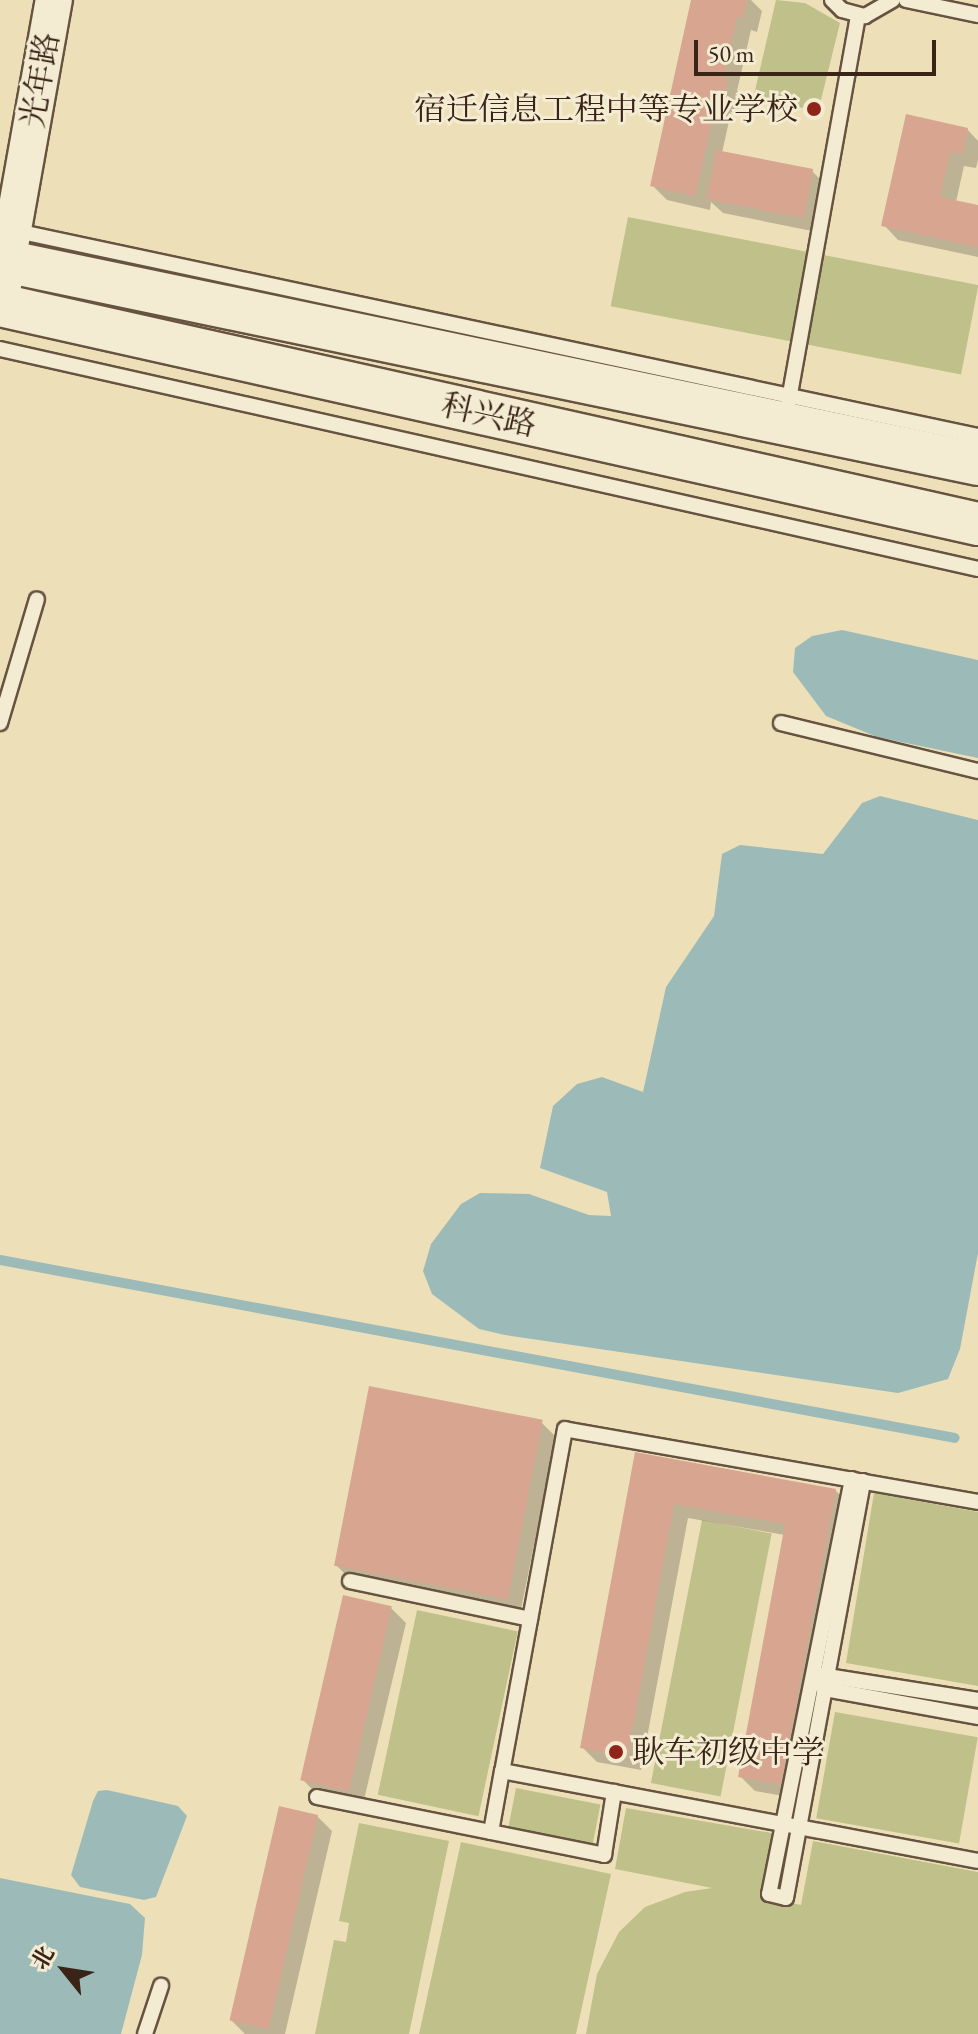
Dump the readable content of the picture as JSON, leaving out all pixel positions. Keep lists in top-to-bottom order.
{
  "streets": {
    "main road": ["科兴路"],
    "street": ["光年路"]
  },
  "crossings": [
    ["光年路", "科兴路"]
  ],
  "places": ["宿迁信息工程中等专业学校", "耿车初级中学"],
  "scale_bar": "50 m",
  "north": "top left"
}
